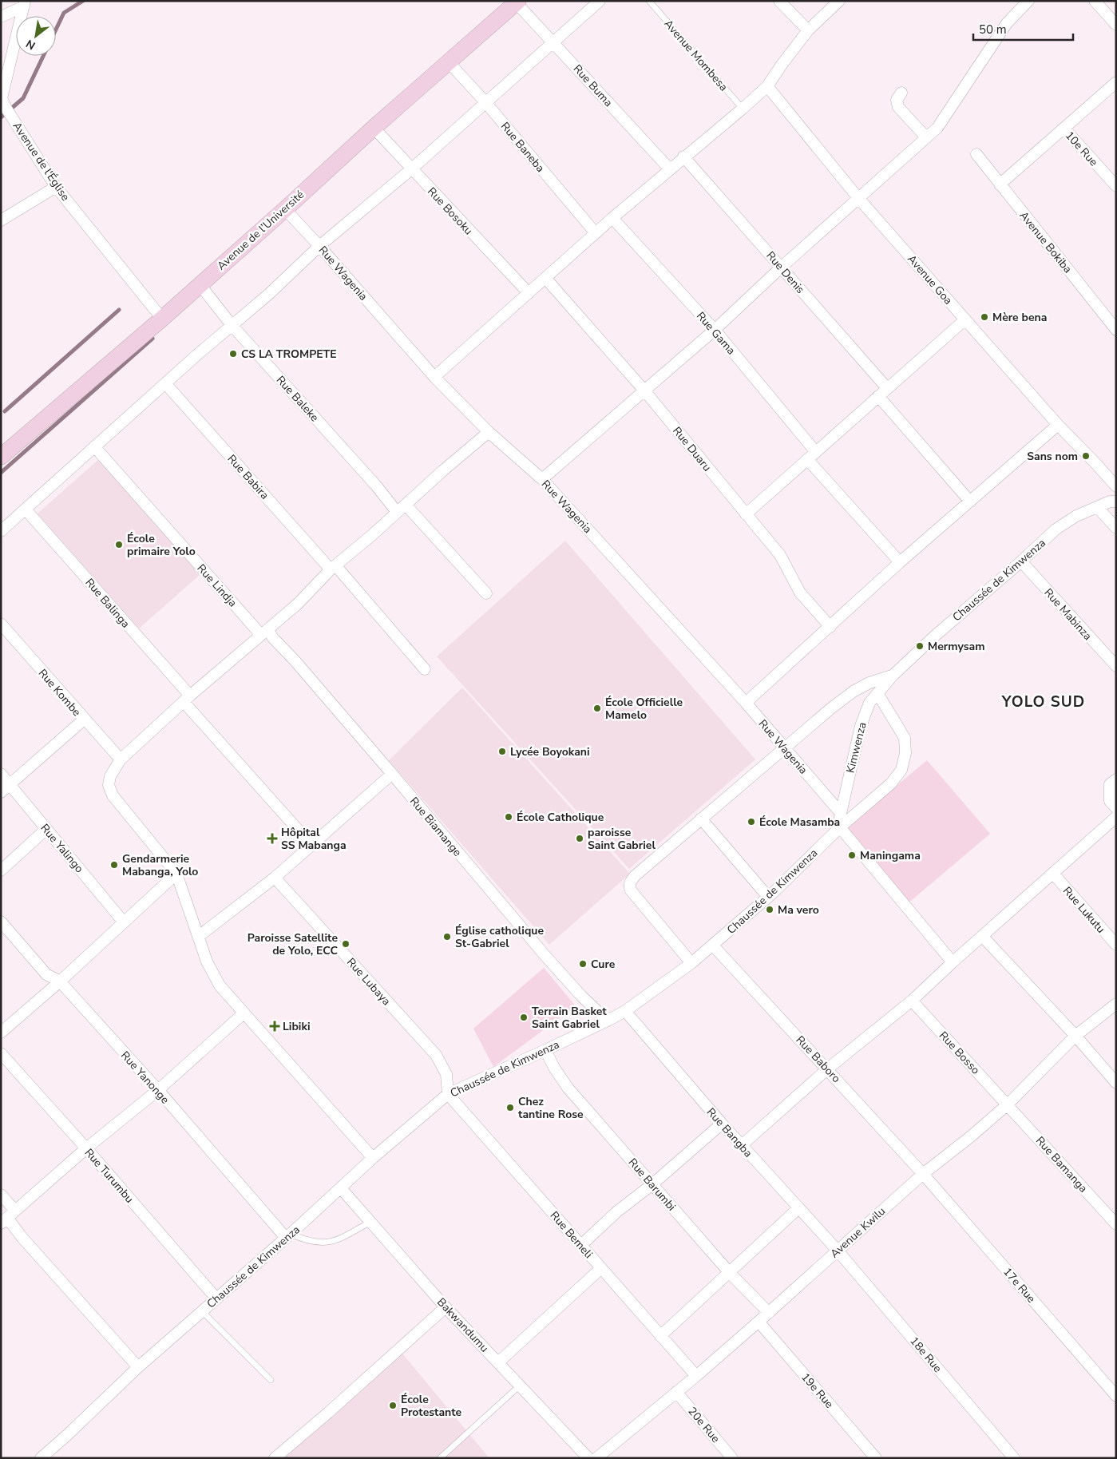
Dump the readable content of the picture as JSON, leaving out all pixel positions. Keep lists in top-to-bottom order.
{
  "streets": {
    "main road": ["Avenue de l’Université"],
    "street": [
      "Rue Buma",
      "Rue Baneba",
      "10e Rue",
      "Avenue de l'Église",
      "Rue Bosoku",
      "Avenue Bokiba",
      "Rue Denis",
      "Rue Wagenia",
      "Avenue Goa",
      "Rue Gama",
      "Rue Baleke",
      "Rue Duaru",
      "Rue Babira",
      "Chaussée de Kimwenza",
      "Rue Lindja",
      "Rue Balinga",
      "Rue Mabinza",
      "Rue Kombe",
      "Kimwenza",
      "Rue Biamange",
      "Rue Yalingo",
      "Rue Lukutu",
      "Rue Lubaya",
      "Rue Bosso",
      "Rue Baboro",
      "Rue Yanonge",
      "Rue Bangba",
      "Rue Bamanga",
      "Rue Turumbu",
      "Rue Barumbi",
      "Avenue Kwilu",
      "Rue Bemeli",
      "17e Rue",
      "Bakwandumu",
      "18e Rue",
      "19e Rue",
      "20e Rue"
    ],
    "lane": ["Avenue Mombesa"]
  },
  "crossings": [
    ["Rue Buma", "Avenue de l’Université"],
    ["Rue Baneba", "Avenue de l’Université"],
    ["Avenue de l'Église", "Avenue de l’Université"],
    ["Rue Bosoku", "Avenue de l’Université"],
    ["Avenue de l’Université", "Rue Wagenia"],
    ["Avenue de l’Université", "Rue Baleke"],
    ["Rue Wagenia", "Kimwenza"],
    ["Chaussée de Kimwenza", "Rue Mabinza"],
    ["Chaussée de Kimwenza", "Kimwenza"],
    ["Chaussée de Kimwenza", "Rue Biamange"],
    ["Chaussée de Kimwenza", "Rue Lubaya"],
    ["Chaussée de Kimwenza", "Rue Baboro"],
    ["Chaussée de Kimwenza", "Rue Yanonge"],
    ["Chaussée de Kimwenza", "Rue Bangba"],
    ["Chaussée de Kimwenza", "Rue Turumbu"],
    ["Chaussée de Kimwenza", "Rue Barumbi"],
    ["Chaussée de Kimwenza", "Rue Bemeli"],
    ["Chaussée de Kimwenza", "Bakwandumu"],
    ["Rue Lindja", "Rue Biamange"],
    ["Rue Lubaya", "Rue Bemeli"],
    ["Rue Bosso", "Rue Bamanga"],
    ["Rue Bosso", "Avenue Kwilu"],
    ["Rue Baboro", "Avenue Kwilu"],
    ["Rue Baboro", "17e Rue"],
    ["Rue Bangba", "Avenue Kwilu"],
    ["Rue Bangba", "18e Rue"],
    ["Rue Bamanga", "Avenue Kwilu"],
    ["Rue Barumbi", "Avenue Kwilu"],
    ["Avenue Kwilu", "Rue Bemeli"],
    ["Avenue Kwilu", "17e Rue"],
    ["Avenue Kwilu", "18e Rue"],
    ["Avenue Kwilu", "19e Rue"],
    ["Avenue Kwilu", "20e Rue"]
  ],
  "districts": ["YOLO SUD"],
  "places": {
    "other": [
      "Mère bena",
      "CS LA TROMPETE",
      "Sans nom",
      "École primaire Yolo",
      "Mermysam",
      "École Officielle Mamelo",
      "Lycée Boyokani",
      "École Catholique",
      "École Masamba",
      "paroisse Saint Gabriel",
      "Maningama",
      "Gendarmerie Mabanga, Yolo",
      "Ma vero",
      "Église catholique St-Gabriel",
      "Paroisse Satellite de Yolo, ECC",
      "Cure",
      "Terrain Basket Saint Gabriel",
      "Chez tantine Rose",
      "École Protestante"
    ],
    "health": ["Hôpital SS Mabanga", "Libiki"]
  },
  "scale_bar": "50 m",
  "north": "bottom left"
}
